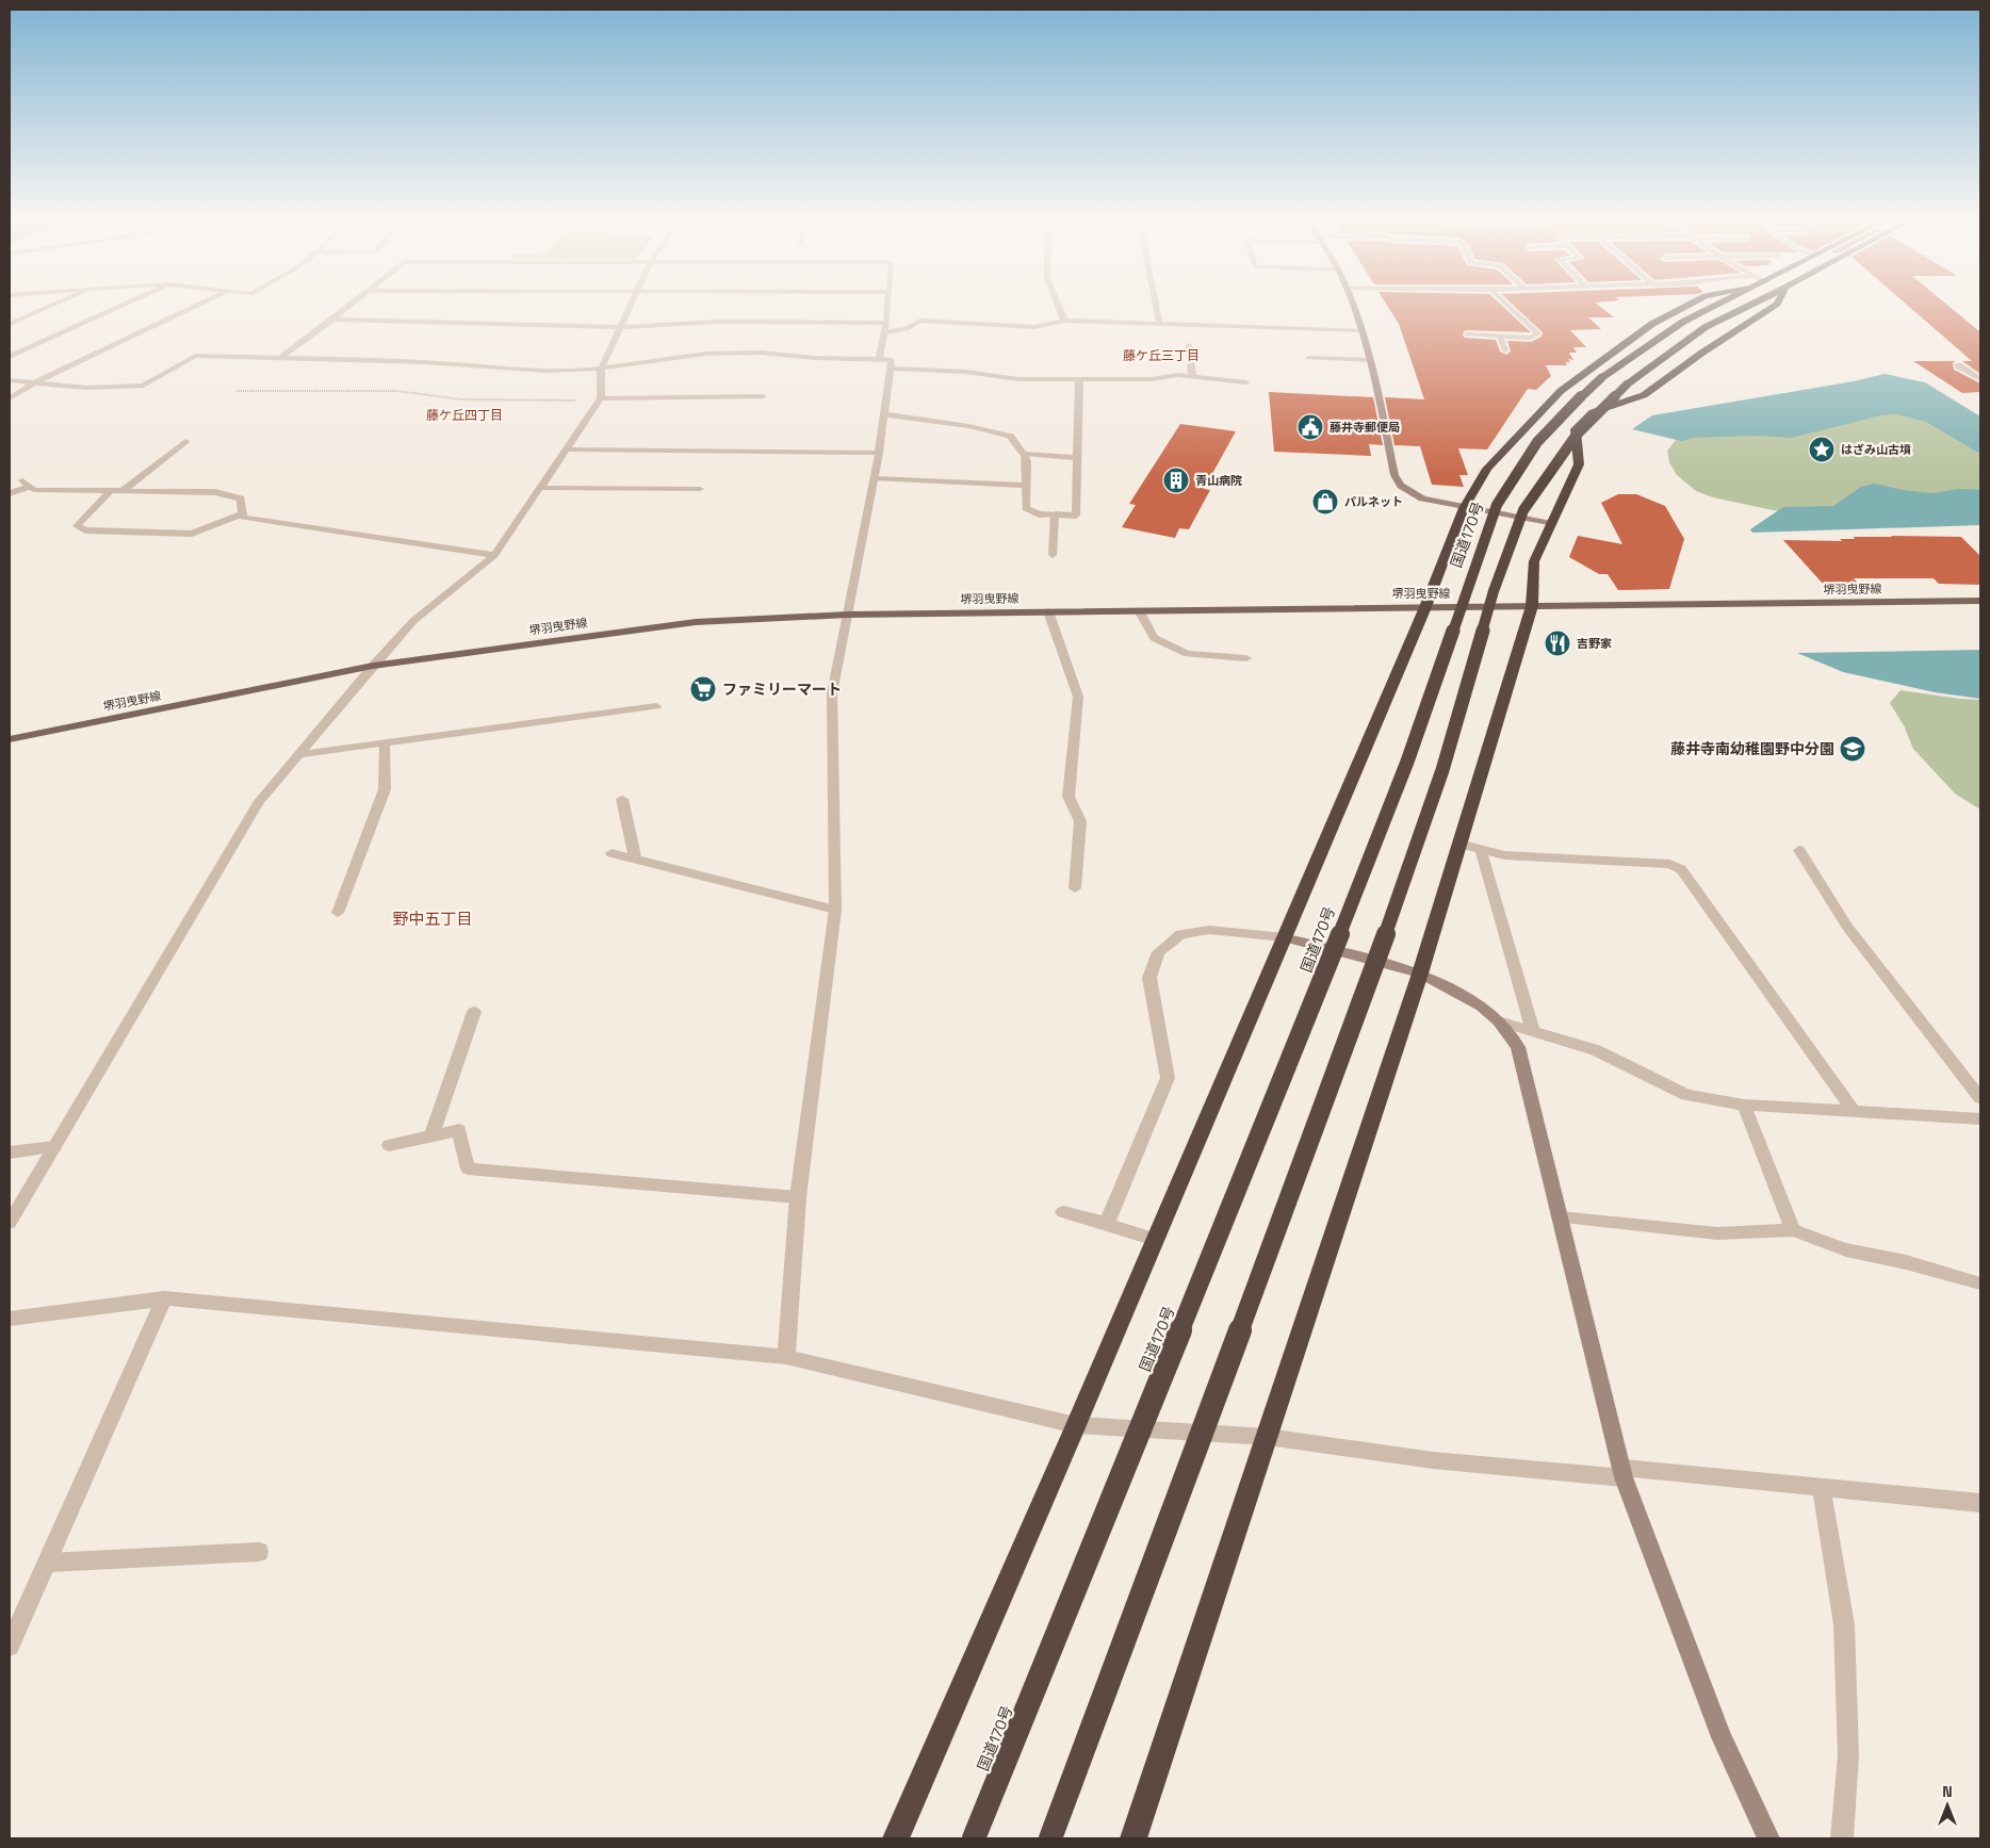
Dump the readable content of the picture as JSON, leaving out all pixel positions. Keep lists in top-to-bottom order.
{
  "streets": {
    "highway": ["国道170号"],
    "main road": ["堺羽曳野線"]
  },
  "districts": ["藤ケ丘三丁目", "藤ケ丘四丁目", "野中五丁目"],
  "places": {
    "public building": ["藤井寺郵便局"],
    "place": ["はざみ山古墳"],
    "building": ["青山病院"],
    "shop": ["パルネット"],
    "restaurant": ["吉野家"],
    "supermarket": ["ファミリーマート"],
    "school or university": ["藤井寺南幼稚園野中分園"]
  },
  "north": "top"
}
